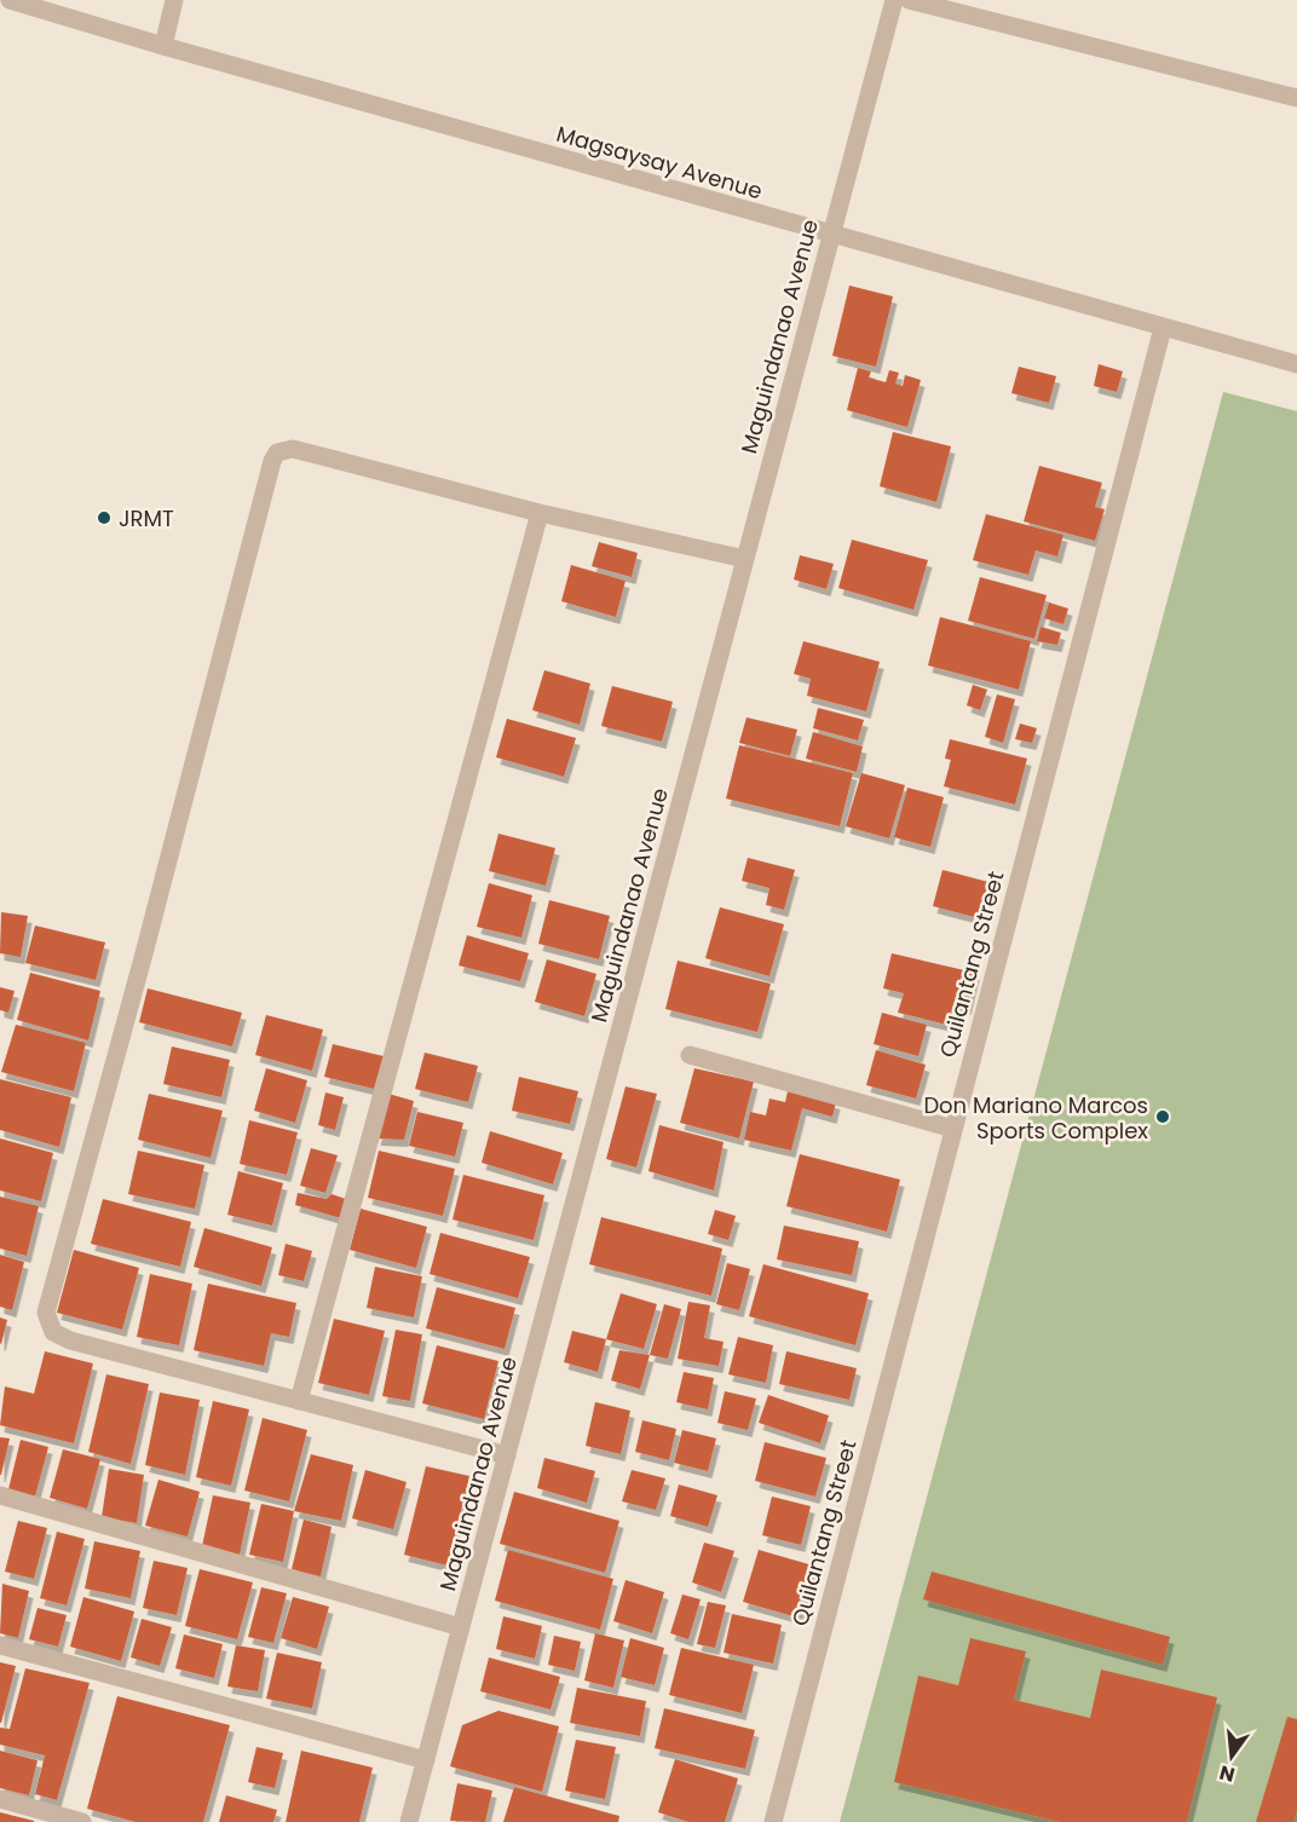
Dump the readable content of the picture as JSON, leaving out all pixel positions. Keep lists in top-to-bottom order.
{
  "streets": {
    "street": ["Magsaysay Avenue", "Maguindanao Avenue", "Quilantang Street"]
  },
  "crossings": [
    ["Magsaysay Avenue", "Maguindanao Avenue"],
    ["Magsaysay Avenue", "Quilantang Street"]
  ],
  "places": ["JRMT", "Don Mariano Marcos Sports Complex"],
  "north": "bottom"
}
